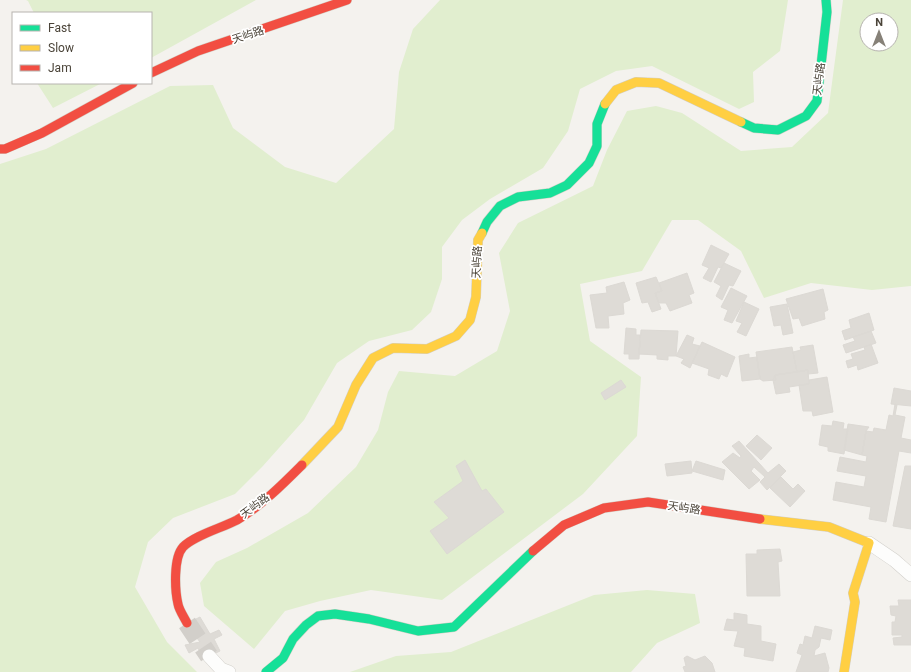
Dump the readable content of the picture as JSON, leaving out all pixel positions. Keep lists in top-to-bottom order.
{
  "streets": {
    "street": ["天屿路"]
  },
  "legend": ["Fast", "Slow", "Jam"],
  "north": "top"
}
